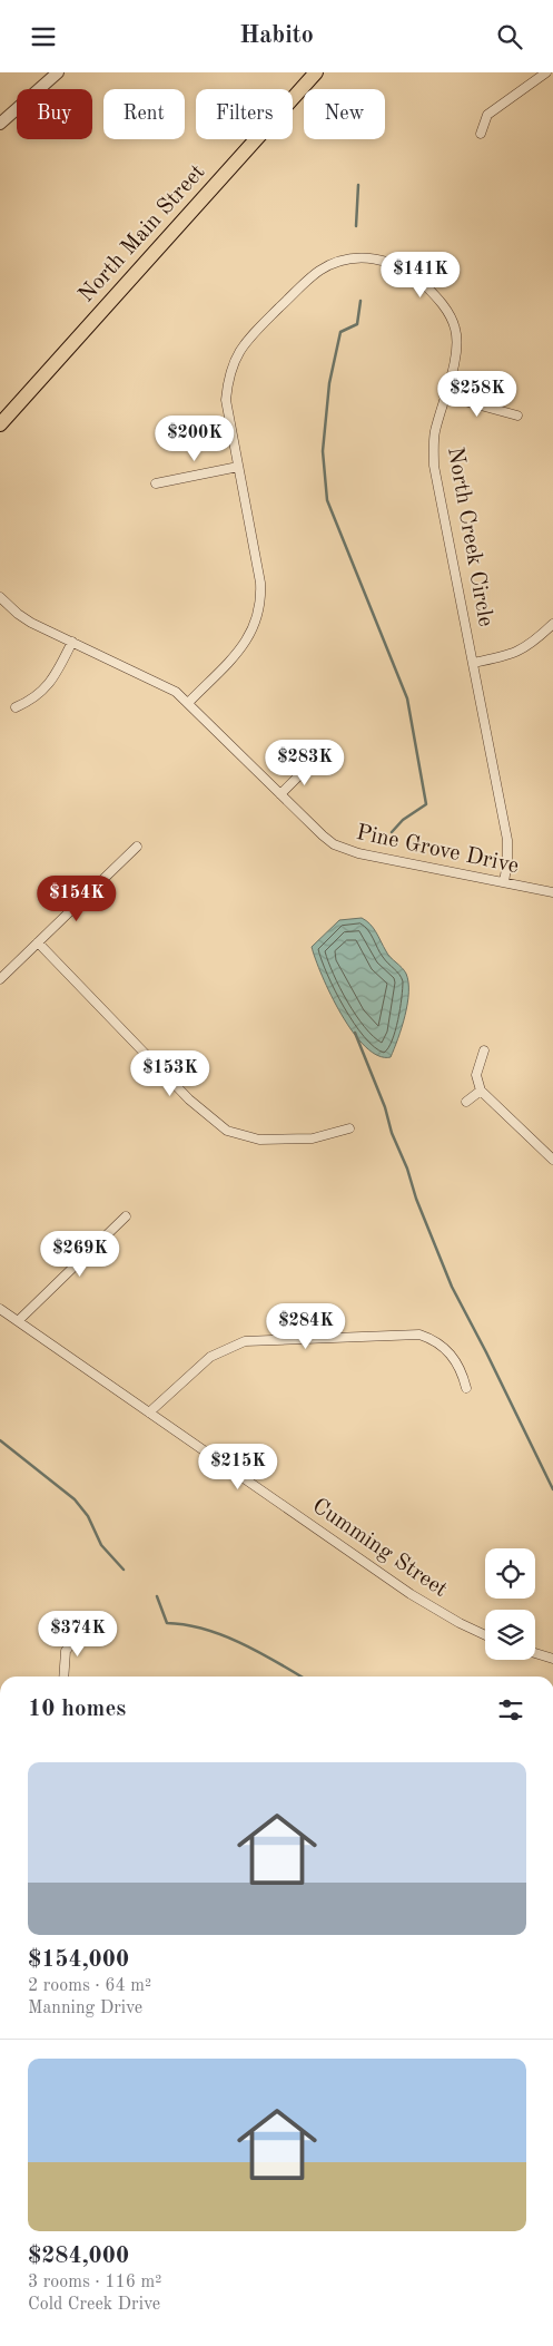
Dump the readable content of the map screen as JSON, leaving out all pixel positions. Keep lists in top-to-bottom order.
{
  "streets": {
    "main road": ["North Main Street"],
    "street": ["North Creek Circle", "Pine Grove Drive", "Cumming Street"]
  },
  "crossings": [
    ["North Creek Circle", "Pine Grove Drive"]
  ],
  "page": {
    "header": "Habito",
    "chip": [
      "Buy",
      "Rent",
      "Filters",
      "New"
    ],
    "price": [
      "$141K",
      "$258K",
      "$200K",
      "$283K",
      "$154K",
      "$153K",
      "$269K",
      "$284K",
      "$215K",
      "$374K"
    ],
    "heading": "10 homes",
    "list": [
      {
        "name": "$154,000",
        "note": "2 rooms · 64 m² · Manning Drive"
      },
      {
        "name": "$284,000",
        "note": "3 rooms · 116 m² · Cold Creek Drive"
      }
    ]
  }
}
